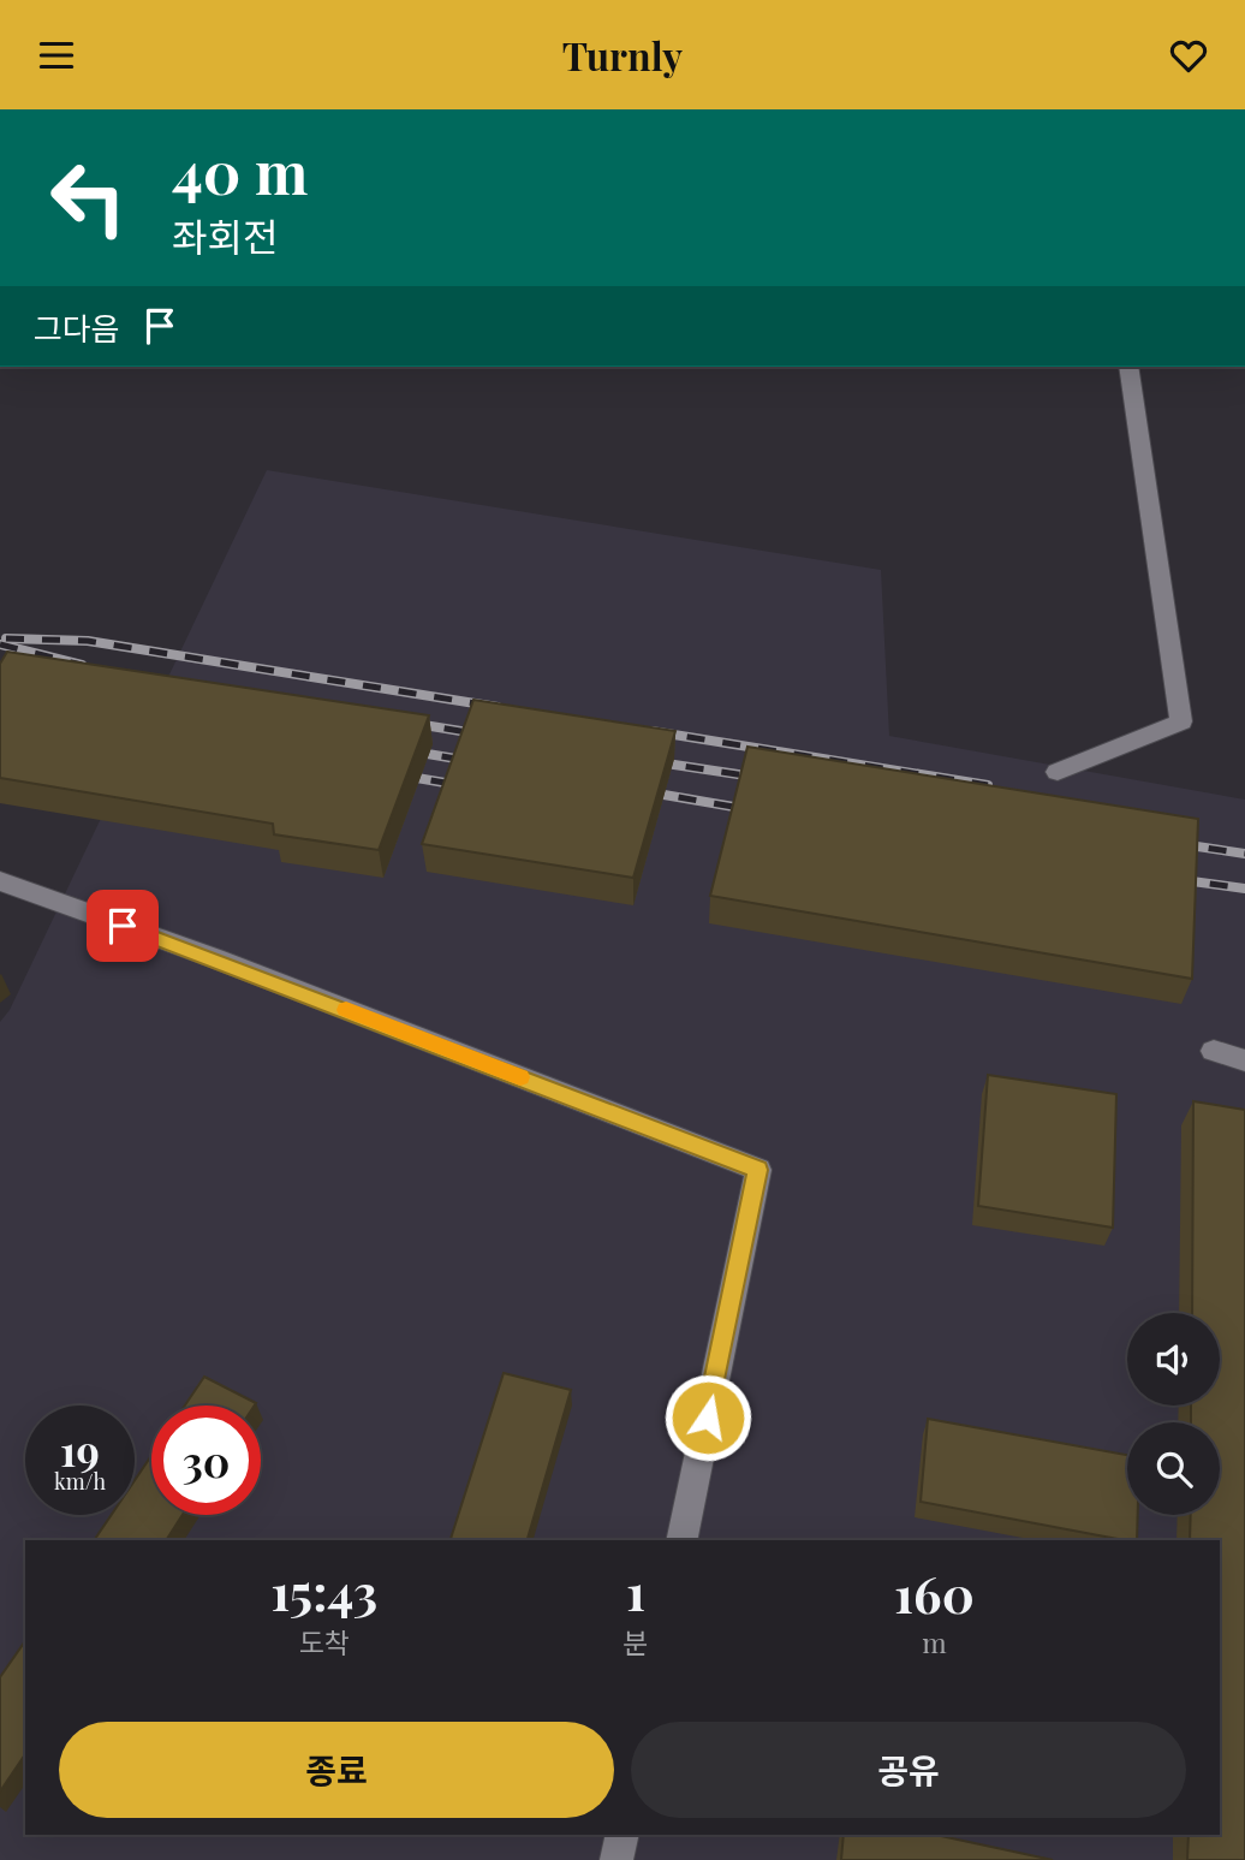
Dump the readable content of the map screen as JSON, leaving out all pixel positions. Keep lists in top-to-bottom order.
{
  "page": {
    "header": "Turnly",
    "turn": ["40 m", "좌회전"],
    "then": "그다음",
    "speed": "19 km/h",
    "limit": "30",
    "eta": [
      "15:43",
      "도착",
      "1",
      "분",
      "160",
      "m"
    ],
    "buttons": ["종료", "공유"]
  }
}
